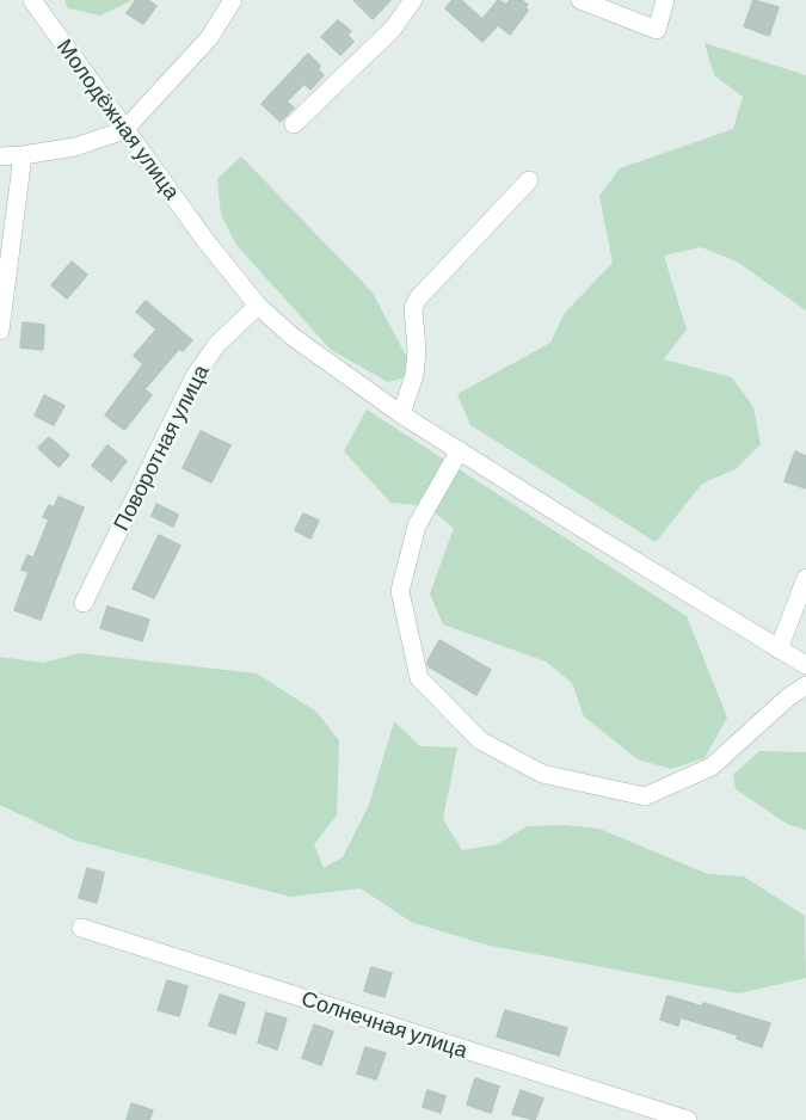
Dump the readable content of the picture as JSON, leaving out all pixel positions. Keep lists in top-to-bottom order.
{
  "streets": {
    "street": ["Молодёжная улица", "Поворотная улица", "Солнечная улица"]
  },
  "crossings": [
    ["Молодёжная улица", "Поворотная улица"]
  ]
}
